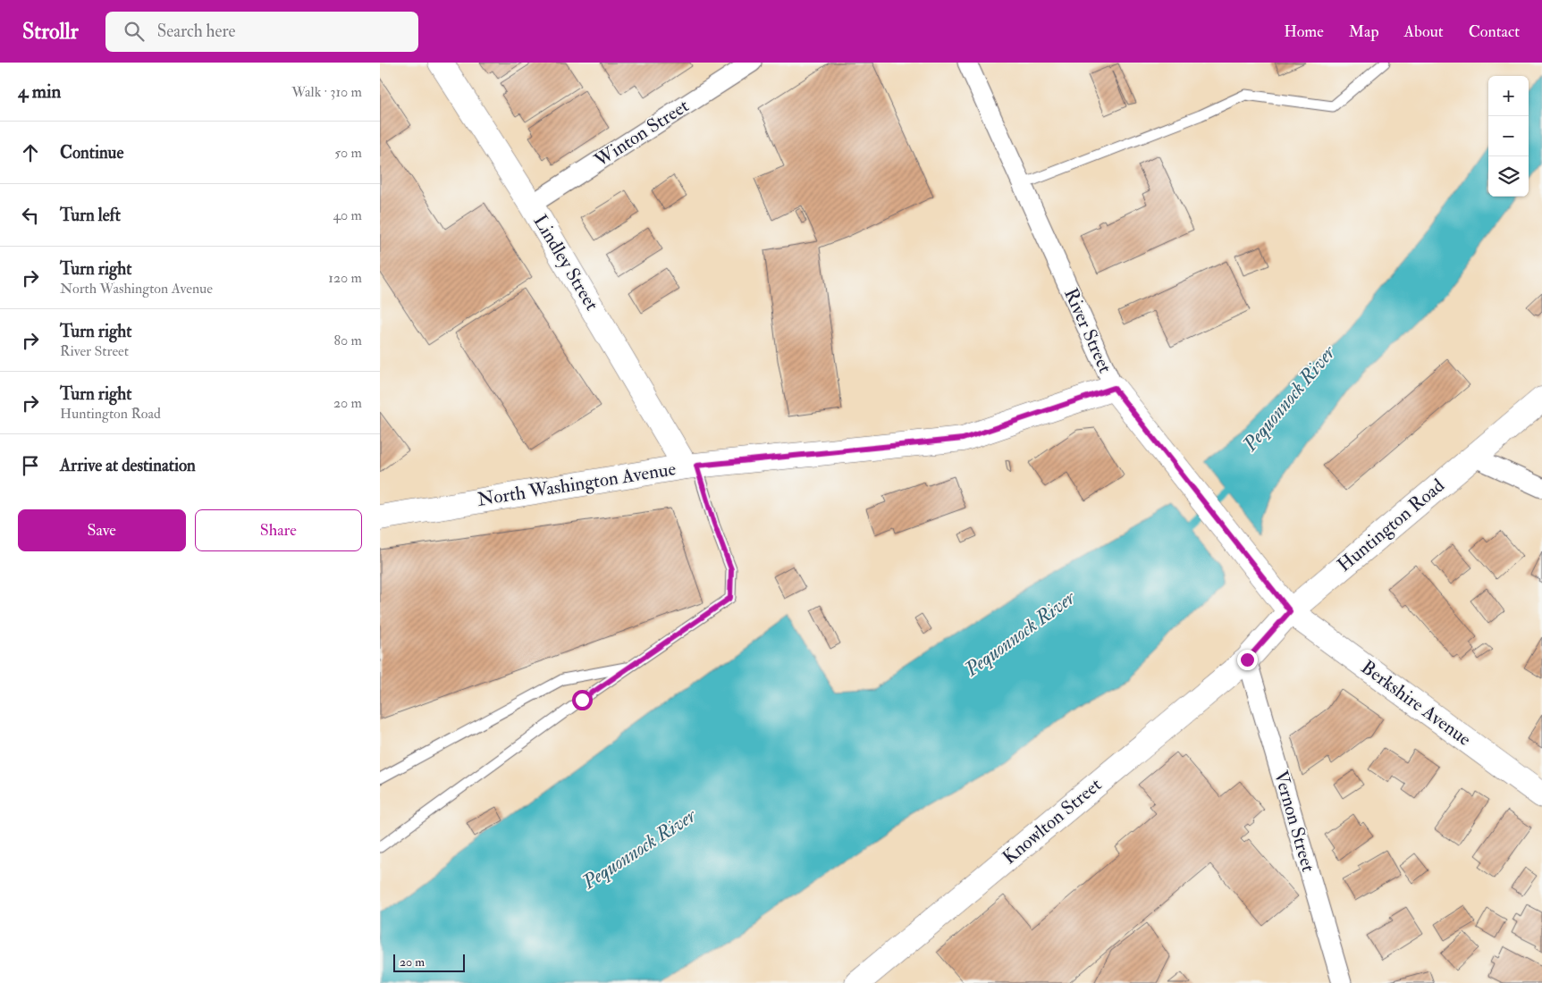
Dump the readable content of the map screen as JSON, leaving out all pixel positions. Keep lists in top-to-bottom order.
{
  "streets": {
    "main road": [
      "Lindley Street",
      "River Street",
      "North Washington Avenue",
      "Huntington Road",
      "Berkshire Avenue",
      "Knowlton Street"
    ],
    "street": ["Winton Street", "Vernon Street"]
  },
  "crossings": [
    ["Winton Street", "Lindley Street"],
    ["Lindley Street", "North Washington Avenue"],
    ["River Street", "North Washington Avenue"],
    ["River Street", "Huntington Road"],
    ["River Street", "Berkshire Avenue"],
    ["Huntington Road", "Berkshire Avenue"],
    ["Huntington Road", "Knowlton Street"],
    ["Huntington Road", "Vernon Street"],
    ["Knowlton Street", "Vernon Street"]
  ],
  "water": ["Pequonnock River"],
  "scale_bar": "20 m",
  "page": {
    "header": "Strollr",
    "search": "Search here",
    "nav": [
      "Home",
      "Map",
      "About",
      "Contact"
    ],
    "heading": ["4 min", "Walk · 310 m"],
    "map_buttons": ["+", "−"],
    "list": [
      ["Continue", "50 m"],
      ["Turn left", "40 m"],
      ["Turn right", "North Washington Avenue", "120 m"],
      ["Turn right", "River Street", "80 m"],
      ["Turn right", "Huntington Road", "20 m"],
      "Arrive at destination"
    ],
    "buttons": ["Save", "Share"],
    "scale": "20 m"
  }
}
